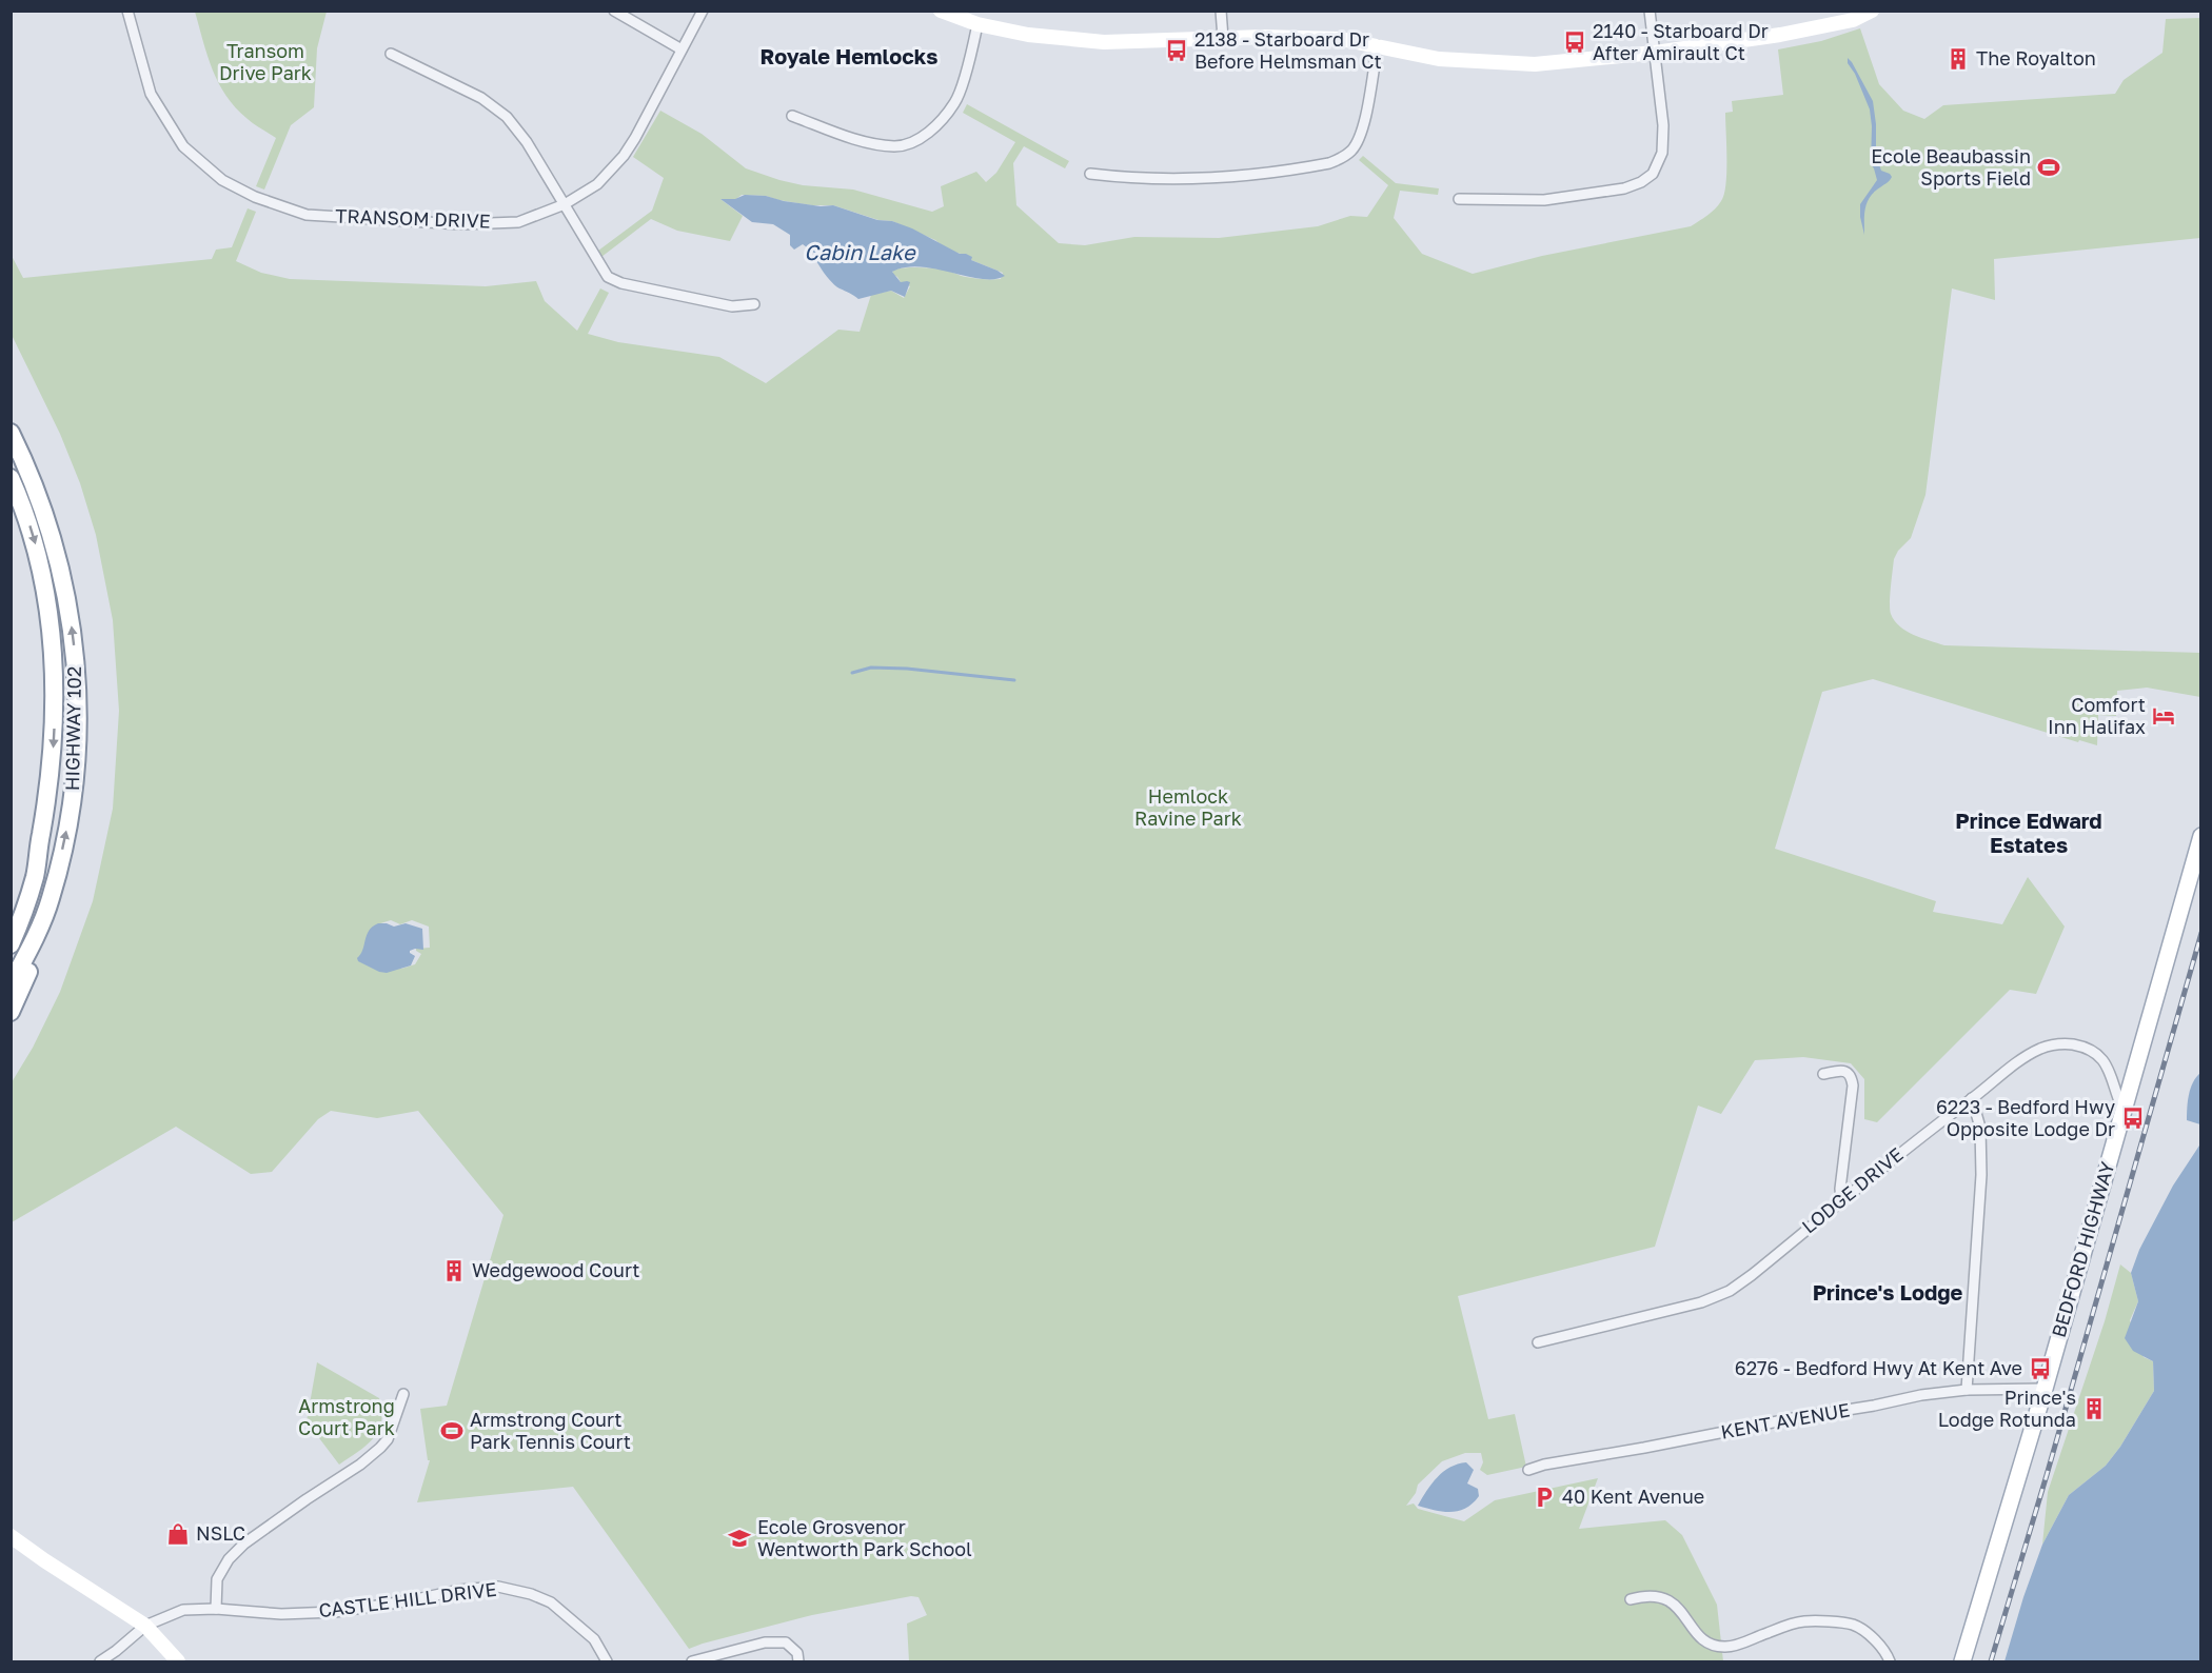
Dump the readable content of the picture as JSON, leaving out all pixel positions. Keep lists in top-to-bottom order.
{
  "streets": {
    "highway": ["HIGHWAY 102"],
    "main road": ["BEDFORD HIGHWAY"],
    "street": [
      "TRANSOM DRIVE",
      "LODGE DRIVE",
      "KENT AVENUE",
      "CASTLE HILL DRIVE"
    ]
  },
  "crossings": [
    ["LODGE DRIVE", "BEDFORD HIGHWAY"],
    ["BEDFORD HIGHWAY", "KENT AVENUE"]
  ],
  "districts": ["Royale Hemlocks", "Prince Edward Estates", "Prince's Lodge"],
  "water": ["Cabin Lake"],
  "parks": ["Transom Drive Park", "Hemlock Ravine Park", "Armstrong Court Park"],
  "places": {
    "bus stop": [
      "2140 - Starboard Dr After Amirault Ct",
      "2138 - Starboard Dr Before Helmsman Ct",
      "6223 - Bedford Hwy Opposite Lodge Dr",
      "6276 - Bedford Hwy At Kent Ave"
    ],
    "building": ["The Royalton", "Wedgewood Court", "Prince's Lodge Rotunda"],
    "sports": ["Ecole Beaubassin Sports Field", "Armstrong Court Park Tennis Court"],
    "hotel": ["Comfort Inn Halifax"],
    "parking": ["40 Kent Avenue"],
    "shop": ["NSLC"],
    "school or university": ["Ecole Grosvenor Wentworth Park School"]
  }
}
